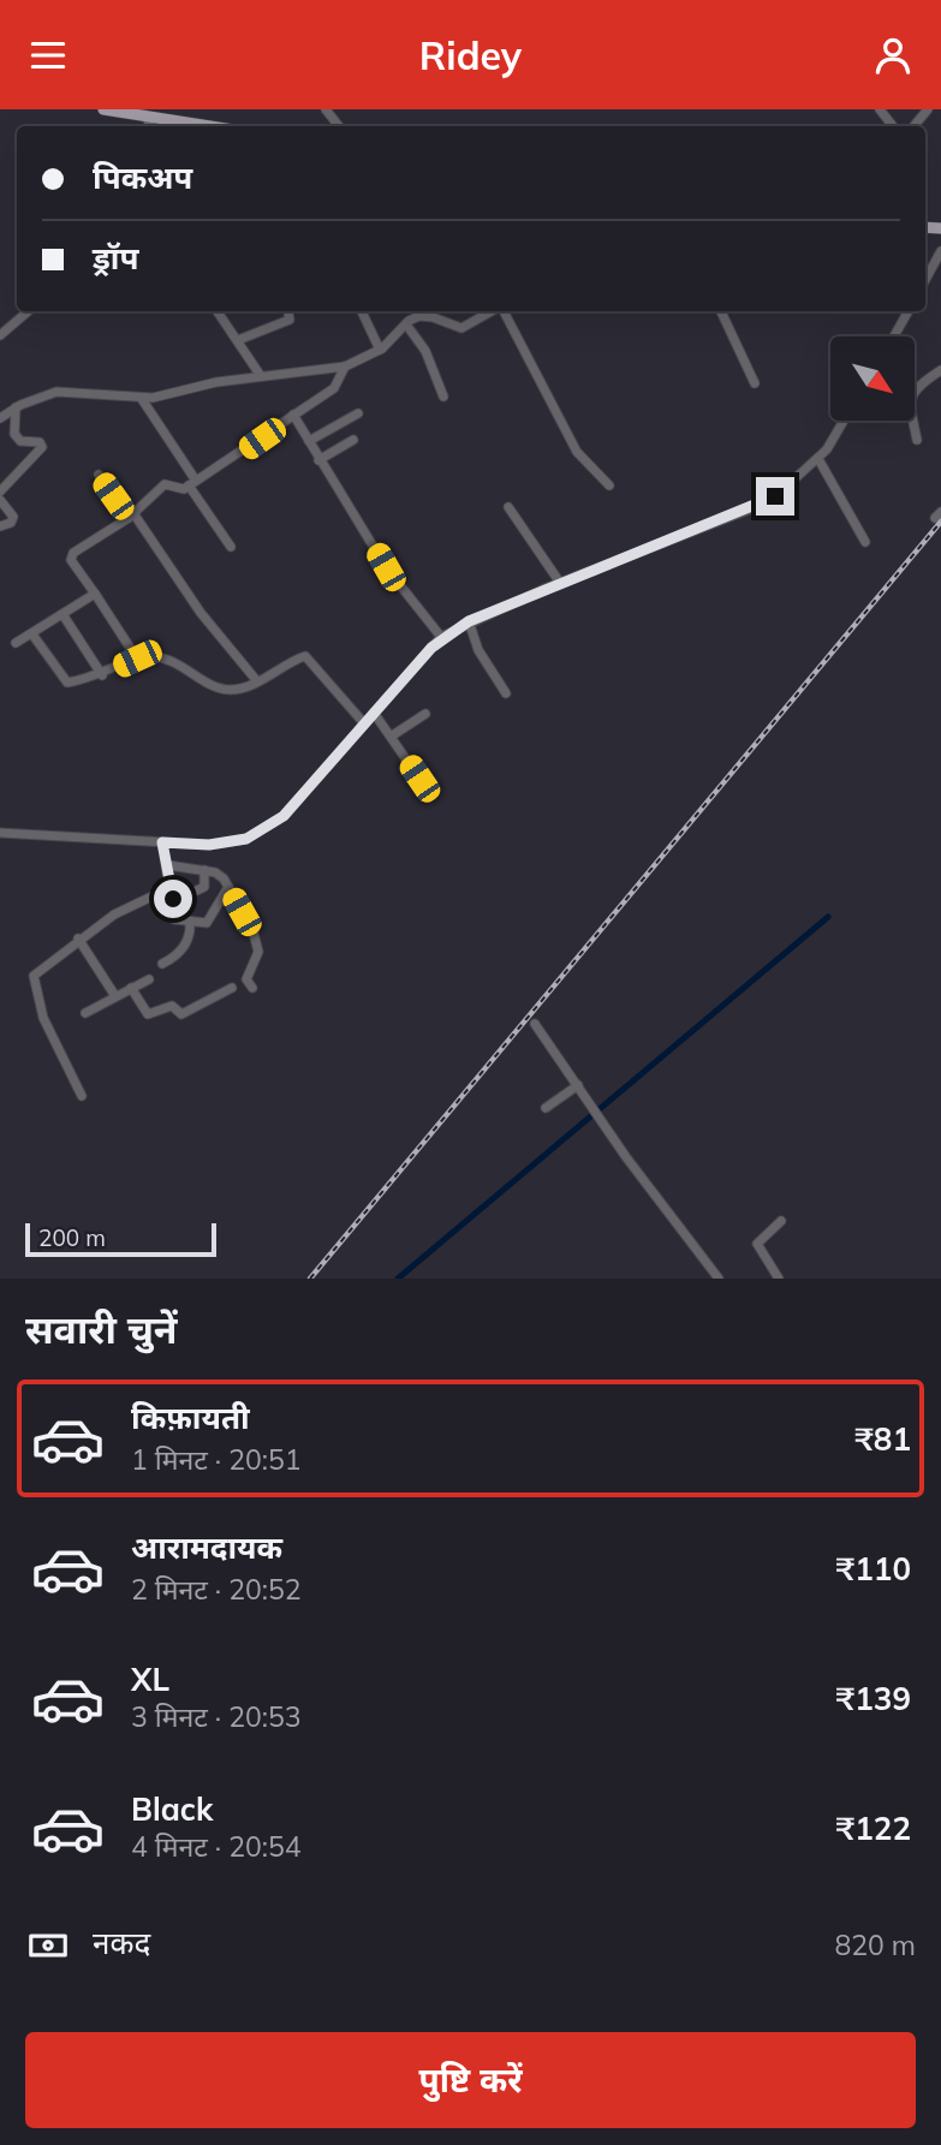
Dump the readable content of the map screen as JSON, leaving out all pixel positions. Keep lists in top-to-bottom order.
{
  "scale_bar": "200 m",
  "north": "bottom right",
  "page": {
    "header": "Ridey",
    "banner": ["पिकअप", "ड्रॉप"],
    "scale": "200 m",
    "heading": "सवारी चुनें",
    "list": [
      {
        "name": "किफ़ायती",
        "note": "1 मिनट · 20:51",
        "value": "₹81"
      },
      {
        "name": "आरामदायक",
        "note": "2 मिनट · 20:52",
        "value": "₹110"
      },
      {
        "name": "XL",
        "note": "3 मिनट · 20:53",
        "value": "₹139"
      },
      {
        "name": "Black",
        "note": "4 मिनट · 20:54",
        "value": "₹122"
      }
    ],
    "pay": ["नकद", "820 m"],
    "buttons": "पुष्टि करें"
  }
}
